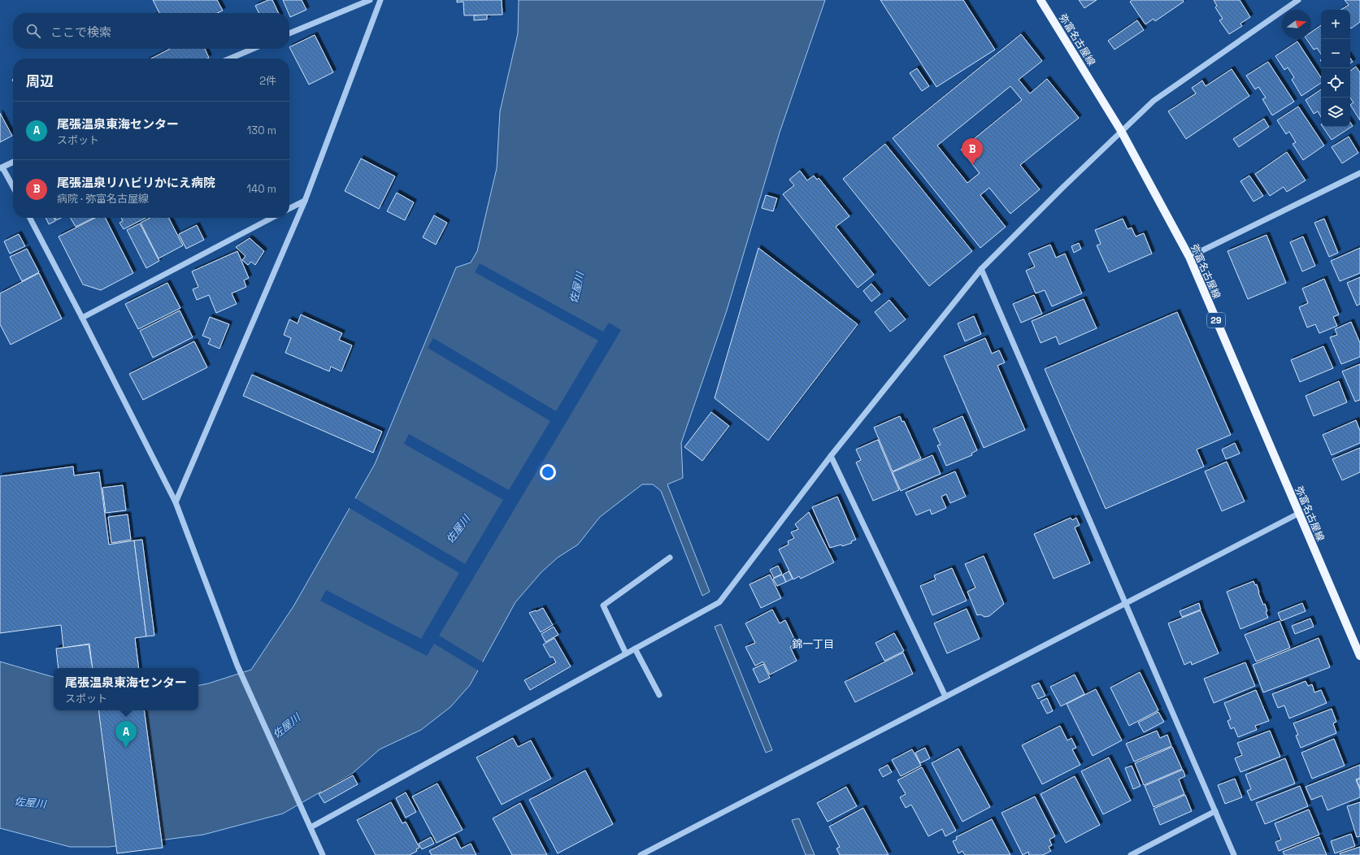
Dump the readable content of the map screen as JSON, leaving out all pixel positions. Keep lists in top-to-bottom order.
{
  "streets": {
    "main road": ["弥富名古屋線", "29"]
  },
  "districts": ["錦一丁目"],
  "water": ["佐屋川"],
  "north": "right",
  "page": {
    "map_buttons": ["+", "−"],
    "search": "ここで検索",
    "heading": ["周辺", "2件"],
    "list": [
      {
        "mark": "A",
        "name": "尾張温泉東海センター",
        "note": "スポット",
        "value": "130 m"
      },
      {
        "mark": "B",
        "name": "尾張温泉リハビリかにえ病院",
        "note": "病院 · 弥富名古屋線",
        "value": "140 m"
      }
    ],
    "pins": ["B", "A"],
    "popup": ["尾張温泉東海センター", "スポット"]
  }
}
